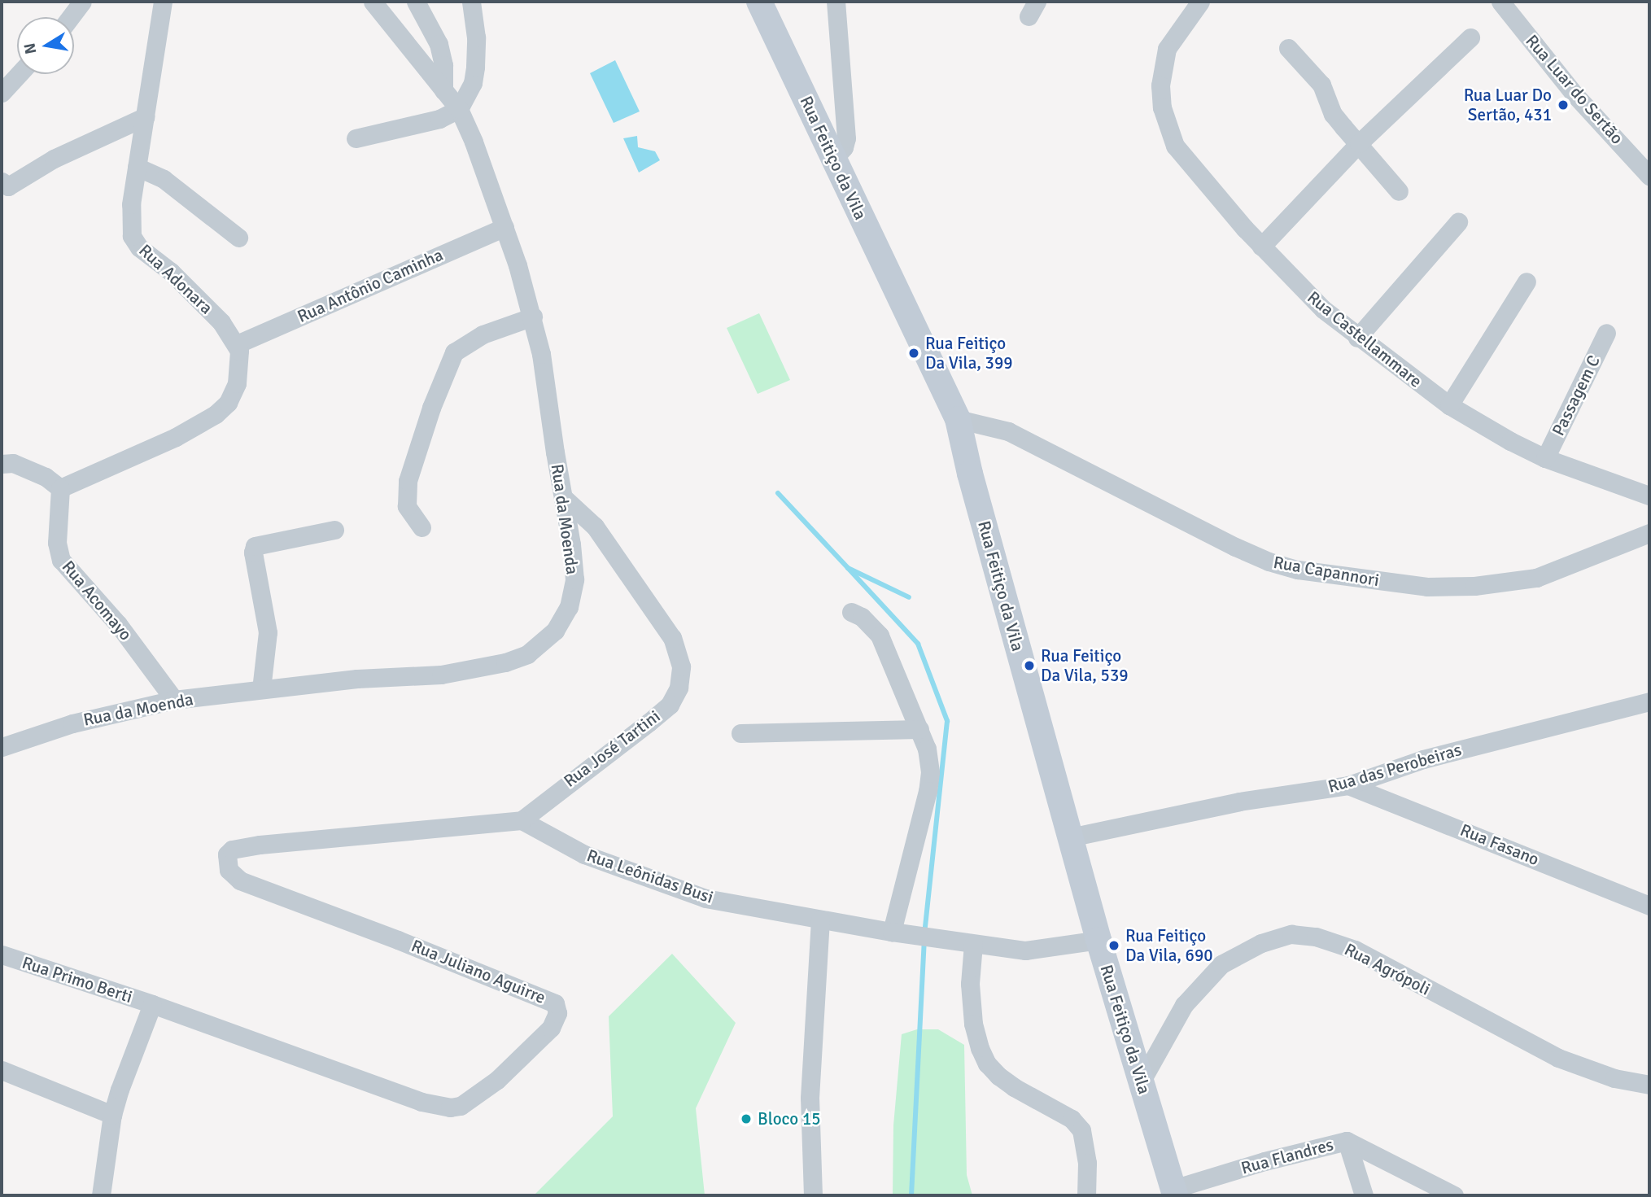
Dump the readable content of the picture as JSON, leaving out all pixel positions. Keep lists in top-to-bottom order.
{
  "streets": {
    "street": [
      "Rua Luar do Sertão",
      "Rua Feitiço da Vila",
      "Rua Adonara",
      "Rua Antônio Caminha",
      "Rua Castellammare",
      "Passagem C",
      "Rua da Moenda",
      "Rua Capannori",
      "Rua Acomayo",
      "Rua José Tartini",
      "Rua das Perobeiras",
      "Rua Fasano",
      "Rua Leônidas Busi",
      "Rua Agrópoli",
      "Rua Juliano Aguirre",
      "Rua Primo Berti",
      "Rua Flandres"
    ]
  },
  "crossings": [
    ["Rua Feitiço da Vila", "Rua Capannori"],
    ["Rua Feitiço da Vila", "Rua das Perobeiras"],
    ["Rua Feitiço da Vila", "Rua Leônidas Busi"],
    ["Rua Feitiço da Vila", "Rua Agrópoli"],
    ["Rua Feitiço da Vila", "Rua Flandres"],
    ["Rua Adonara", "Rua Antônio Caminha"],
    ["Rua Antônio Caminha", "Rua da Moenda"],
    ["Rua Castellammare", "Passagem C"],
    ["Rua da Moenda", "Rua Acomayo"],
    ["Rua da Moenda", "Rua José Tartini"],
    ["Rua José Tartini", "Rua Leônidas Busi"],
    ["Rua José Tartini", "Rua Juliano Aguirre"],
    ["Rua das Perobeiras", "Rua Fasano"],
    ["Rua Leônidas Busi", "Rua Juliano Aguirre"],
    ["Rua Juliano Aguirre", "Rua Primo Berti"]
  ],
  "places": [
    "Rua Luar Do Sertão, 431",
    "Rua Feitiço Da Vila, 399",
    "Rua Feitiço Da Vila, 539",
    "Rua Feitiço Da Vila, 690",
    "Bloco 15"
  ],
  "north": "left"
}
